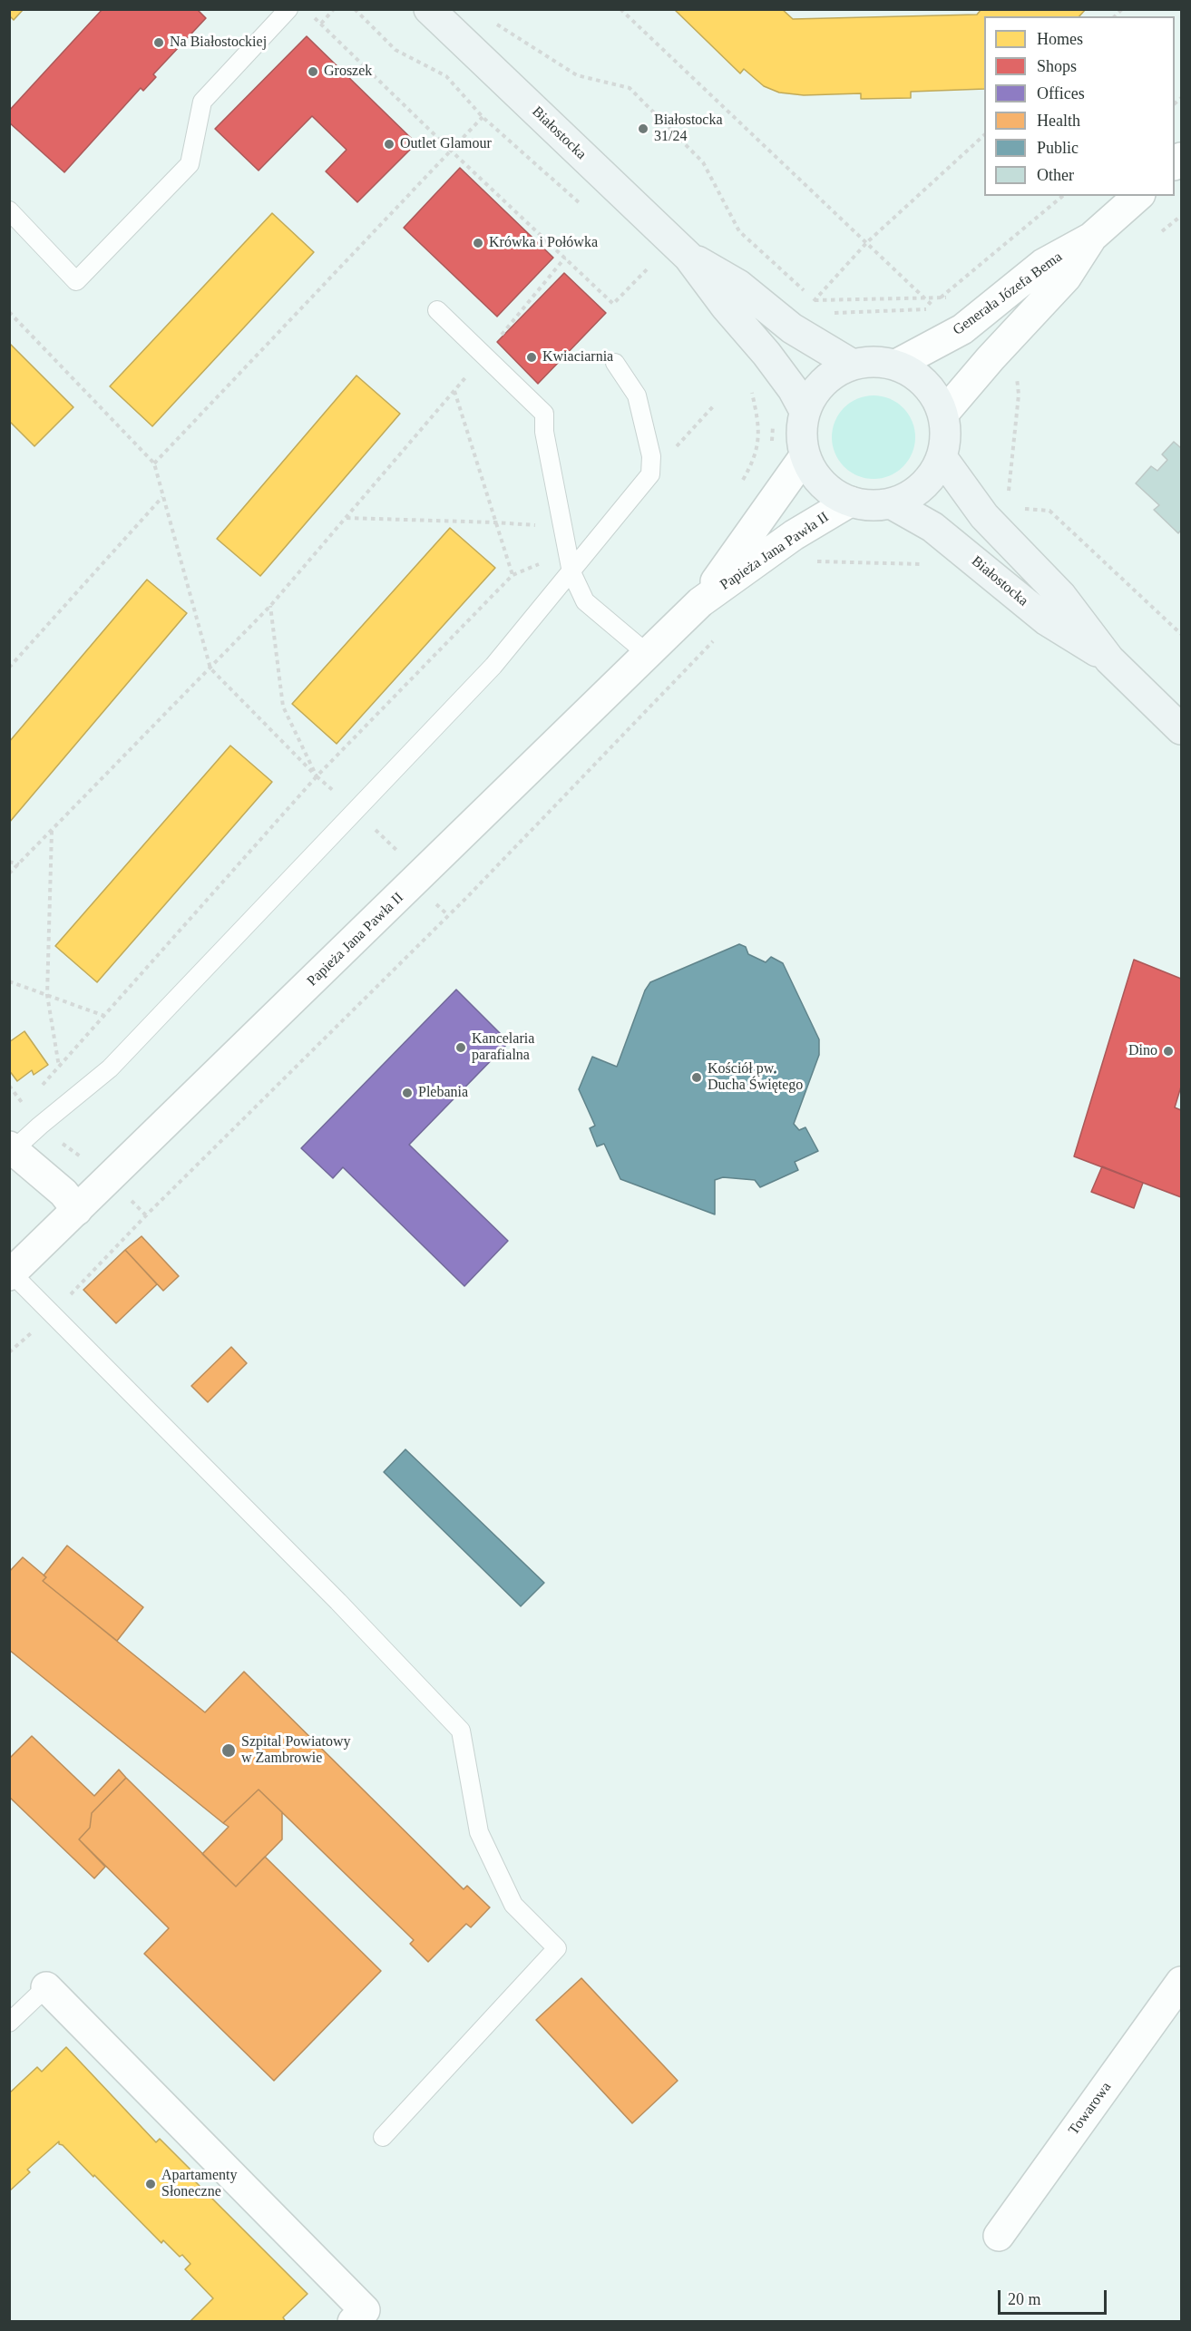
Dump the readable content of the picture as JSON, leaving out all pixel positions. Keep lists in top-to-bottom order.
{
  "streets": {
    "main road": ["Białostocka"],
    "street": ["Generała Józefa Bema", "Papieża Jana Pawła II", "Towarowa"]
  },
  "crossings": [
    ["Białostocka", "Generała Józefa Bema"],
    ["Białostocka", "Papieża Jana Pawła II"],
    ["Generała Józefa Bema", "Papieża Jana Pawła II"]
  ],
  "places": [
    "Na Białostockiej",
    "Groszek",
    "Białostocka 31/24",
    "Outlet Glamour",
    "Krówka i Połówka",
    "Kwiaciarnia",
    "Kancelaria parafialna",
    "Dino",
    "Kościół pw. Ducha Świętego",
    "Plebania",
    "Szpital Powiatowy w Zambrowie",
    "Apartamenty Słoneczne"
  ],
  "legend": [
    "Homes",
    "Shops",
    "Offices",
    "Health",
    "Public",
    "Other"
  ],
  "scale_bar": "20 m"
}
